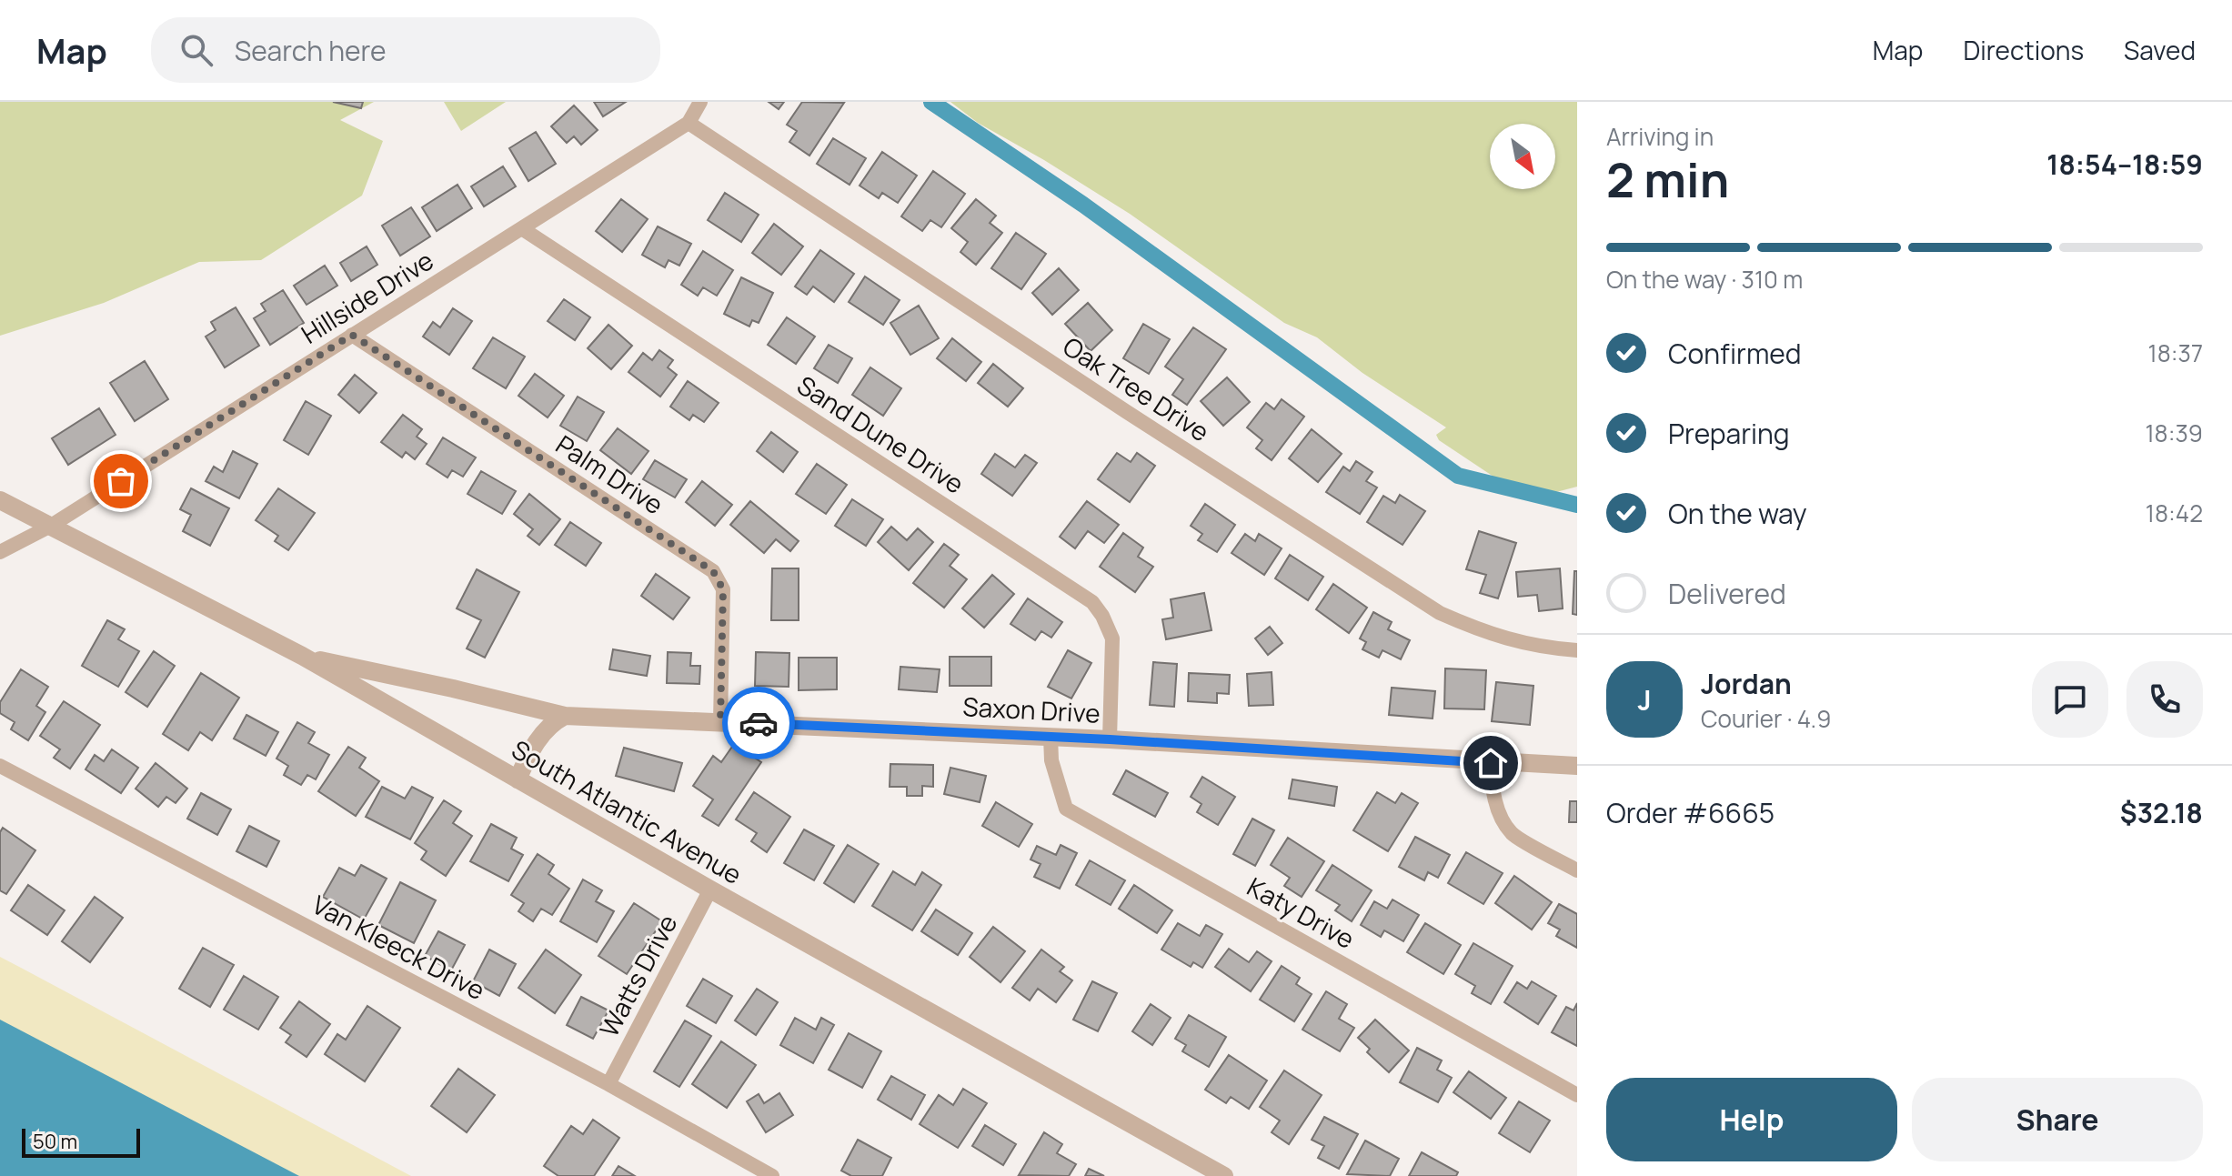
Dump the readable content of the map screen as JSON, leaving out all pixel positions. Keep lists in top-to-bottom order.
{
  "streets": {
    "street": [
      "Hillside Drive",
      "Oak Tree Drive",
      "Sand Dune Drive",
      "Palm Drive",
      "Saxon Drive",
      "South Atlantic Avenue",
      "Katy Drive",
      "Van Kleeck Drive",
      "Watts Drive"
    ]
  },
  "crossings": [
    ["Hillside Drive", "Oak Tree Drive"],
    ["Hillside Drive", "Sand Dune Drive"],
    ["Hillside Drive", "Palm Drive"],
    ["Hillside Drive", "South Atlantic Avenue"],
    ["Sand Dune Drive", "Saxon Drive"],
    ["Palm Drive", "Saxon Drive"],
    ["Saxon Drive", "South Atlantic Avenue"],
    ["Saxon Drive", "Katy Drive"],
    ["South Atlantic Avenue", "Watts Drive"],
    ["Van Kleeck Drive", "Watts Drive"]
  ],
  "scale_bar": "50 m",
  "north": "bottom right",
  "page": {
    "header": "Map",
    "search": "Search here",
    "nav": ["Map", "Directions", "Saved"],
    "heading": ["2 min", "Arriving in", "18:54–18:59"],
    "panel": [
      "Jordan",
      "Courier · 4.9",
      "Order #6665",
      "$32.18"
    ],
    "bar": "On the way · 310 m",
    "list": [
      ["Confirmed", "18:37"],
      ["Preparing", "18:39"],
      ["On the way", "18:42"],
      "Delivered"
    ],
    "round": "J",
    "buttons": ["Help", "Share"],
    "scale": "50 m"
  }
}
